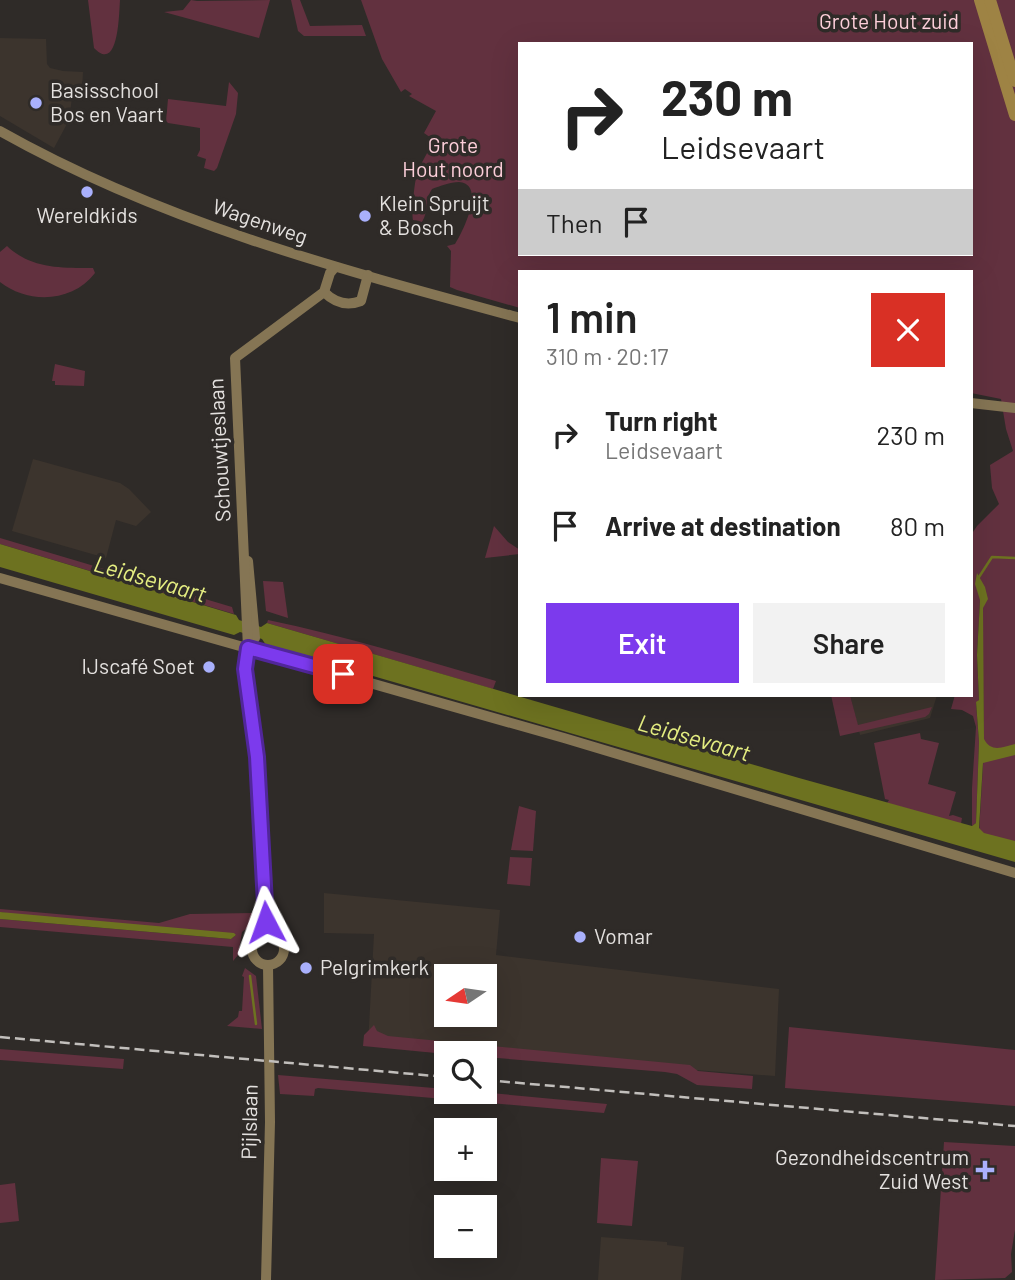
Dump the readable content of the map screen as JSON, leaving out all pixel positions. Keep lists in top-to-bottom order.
{
  "streets": {
    "street": ["Wagenweg", "Schouwtjeslaan", "Pijlslaan"]
  },
  "crossings": [
    ["Wagenweg", "Schouwtjeslaan"]
  ],
  "water": ["Leidsevaart"],
  "parks": ["Grote Hout zuid", "Grote Hout noord"],
  "places": {
    "other": [
      "Basisschool Bos en Vaart",
      "Wereldkids",
      "Klein Spruijt & Bosch",
      "IJscafé Soet",
      "Vomar",
      "Pelgrimkerk"
    ],
    "health": ["Gezondheidscentrum Zuid West"]
  },
  "north": "left",
  "page": {
    "turn": ["230 m", "Leidsevaart"],
    "then": "Then",
    "heading": ["1 min", "310 m · 20:17"],
    "list": [
      {
        "name": "Turn right",
        "note": "Leidsevaart",
        "value": "230 m"
      },
      {
        "name": "Arrive at destination",
        "value": "80 m"
      }
    ],
    "buttons": ["Exit", "Share"],
    "map_buttons": ["+", "−"]
  }
}
